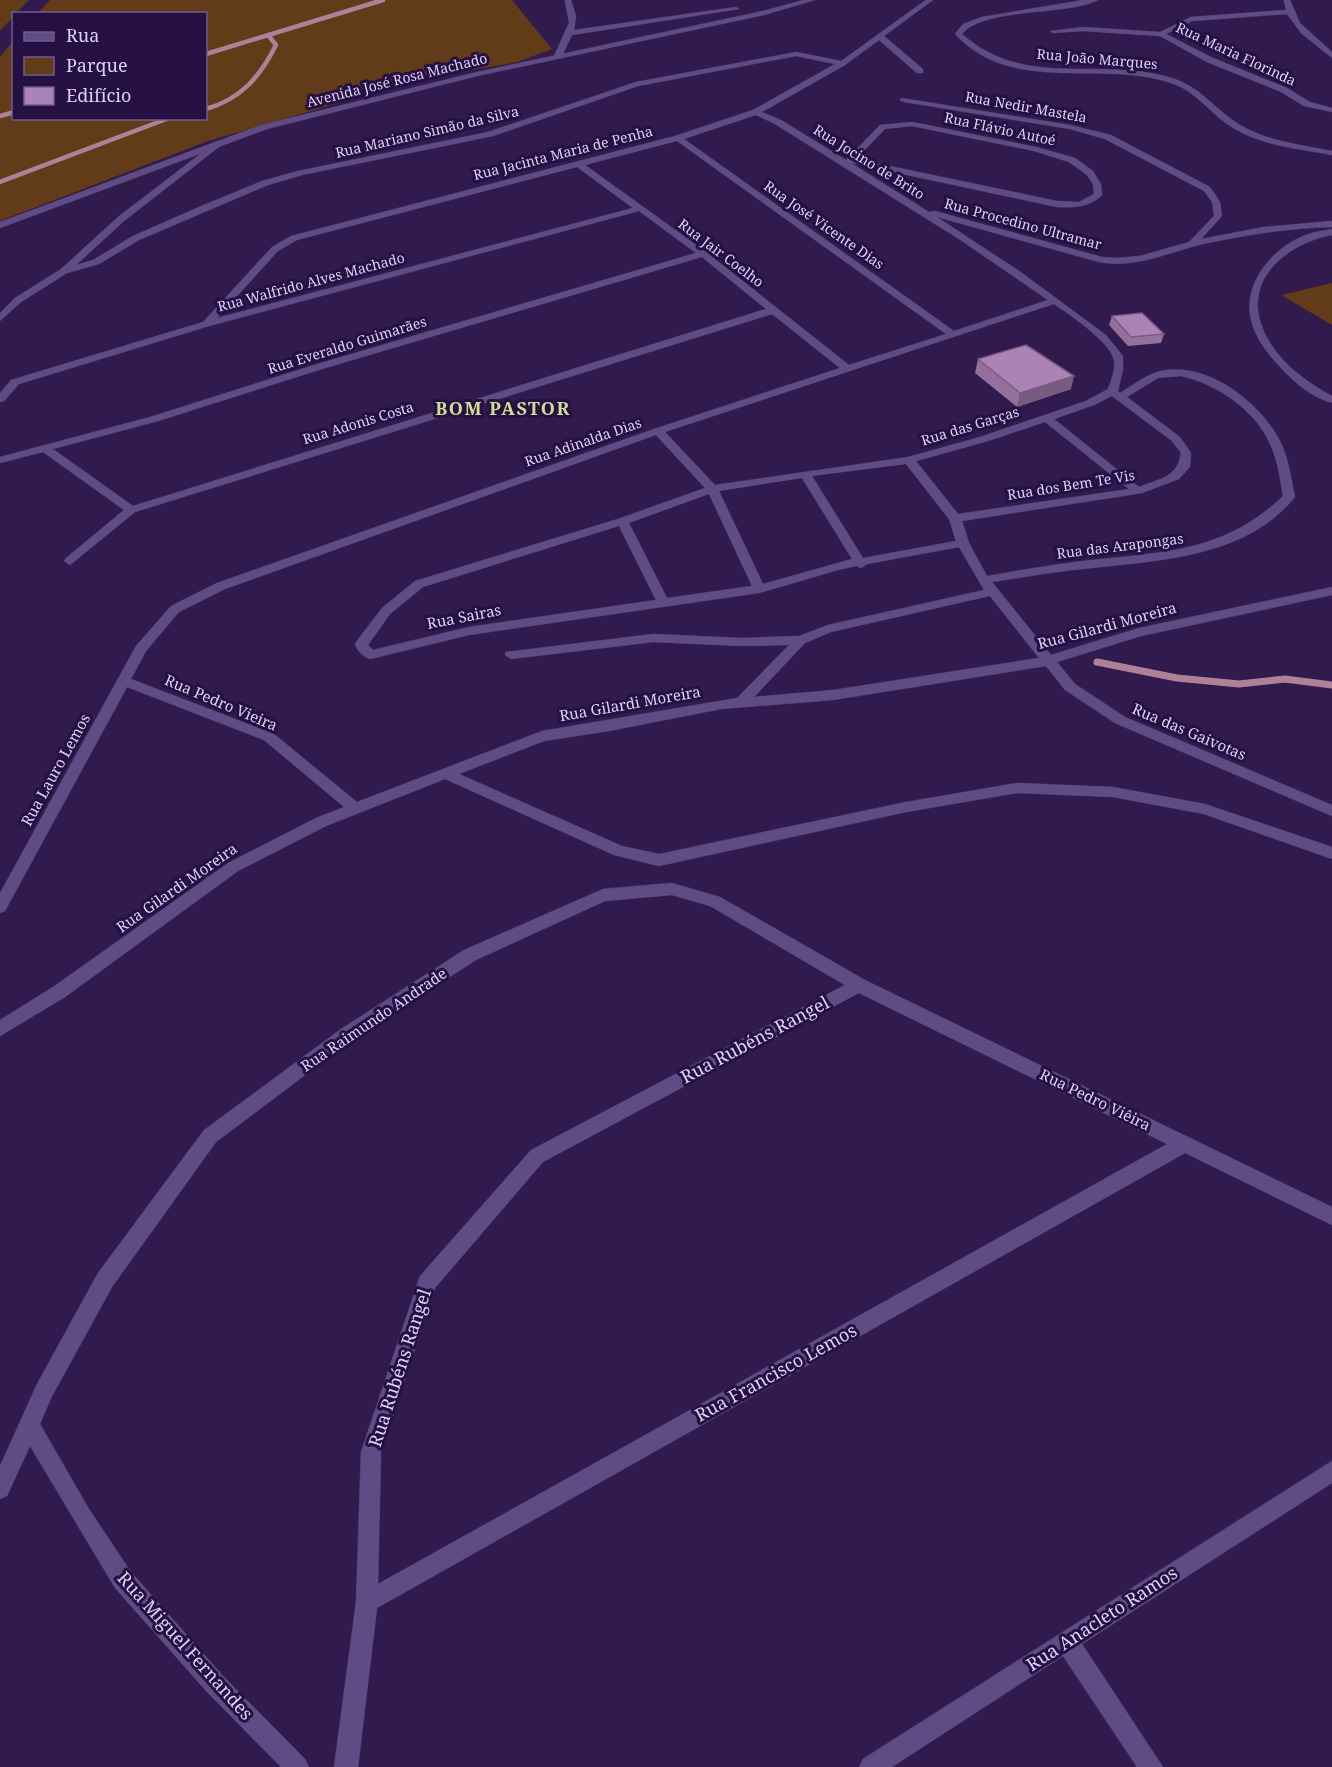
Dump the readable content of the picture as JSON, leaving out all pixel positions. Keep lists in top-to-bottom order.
{
  "streets": {
    "street": [
      "Rua Maria Florinda",
      "Rua João Marques",
      "Avenida José Rosa Machado",
      "Rua Nedir Mastela",
      "Rua Flávio Autoé",
      "Rua Mariano Simão da Silva",
      "Rua Jacinta Maria de Penha",
      "Rua Jocino de Brito",
      "Rua Procedino Ultramar",
      "Rua José Vicente Dias",
      "Rua Jair Coelho",
      "Rua Walfrido Alves Machado",
      "Rua Everaldo Guimarães",
      "Rua Adonis Costa",
      "Rua das Garças",
      "Rua Adinalda Dias",
      "Rua dos Bem Te Vis",
      "Rua das Arapongas",
      "Rua Sairas",
      "Rua Gilardi Moreira",
      "Rua Pedro Vieira",
      "Rua das Gaivotas",
      "Rua Lauro Lemos",
      "Rua Raimundo Andrade",
      "Rua Rubéns Rangel",
      "Rua Pedro Viêira",
      "Rua Francisco Lemos",
      "Rua Anacleto Ramos",
      "Rua Miguel Fernandes"
    ]
  },
  "crossings": [
    ["Rua Nedir Mastela", "Rua Procedino Ultramar"],
    ["Rua Flávio Autoé", "Rua Jocino de Brito"],
    ["Rua Mariano Simão da Silva", "Rua Jacinta Maria de Penha"],
    ["Rua Jacinta Maria de Penha", "Rua Jocino de Brito"],
    ["Rua Jacinta Maria de Penha", "Rua José Vicente Dias"],
    ["Rua Jacinta Maria de Penha", "Rua Jair Coelho"],
    ["Rua Jacinta Maria de Penha", "Rua Walfrido Alves Machado"],
    ["Rua Jocino de Brito", "Rua Procedino Ultramar"],
    ["Rua Jocino de Brito", "Rua Adinalda Dias"],
    ["Rua José Vicente Dias", "Rua Adinalda Dias"],
    ["Rua Jair Coelho", "Rua Walfrido Alves Machado"],
    ["Rua Jair Coelho", "Rua Everaldo Guimarães"],
    ["Rua Jair Coelho", "Rua Adonis Costa"],
    ["Rua Jair Coelho", "Rua Adinalda Dias"],
    ["Rua das Garças", "Rua dos Bem Te Vis"],
    ["Rua das Garças", "Rua das Arapongas"],
    ["Rua das Garças", "Rua Sairas"],
    ["Rua Adinalda Dias", "Rua Lauro Lemos"],
    ["Rua dos Bem Te Vis", "Rua das Arapongas"],
    ["Rua Gilardi Moreira", "Rua Pedro Vieira"],
    ["Rua Gilardi Moreira", "Rua das Gaivotas"],
    ["Rua Pedro Vieira", "Rua Lauro Lemos"],
    ["Rua Raimundo Andrade", "Rua Rubéns Rangel"],
    ["Rua Raimundo Andrade", "Rua Pedro Viêira"],
    ["Rua Raimundo Andrade", "Rua Miguel Fernandes"],
    ["Rua Rubéns Rangel", "Rua Pedro Viêira"],
    ["Rua Rubéns Rangel", "Rua Francisco Lemos"],
    ["Rua Pedro Viêira", "Rua Francisco Lemos"]
  ],
  "districts": ["BOM PASTOR"],
  "legend": ["Rua", "Parque", "Edifício"]
}
